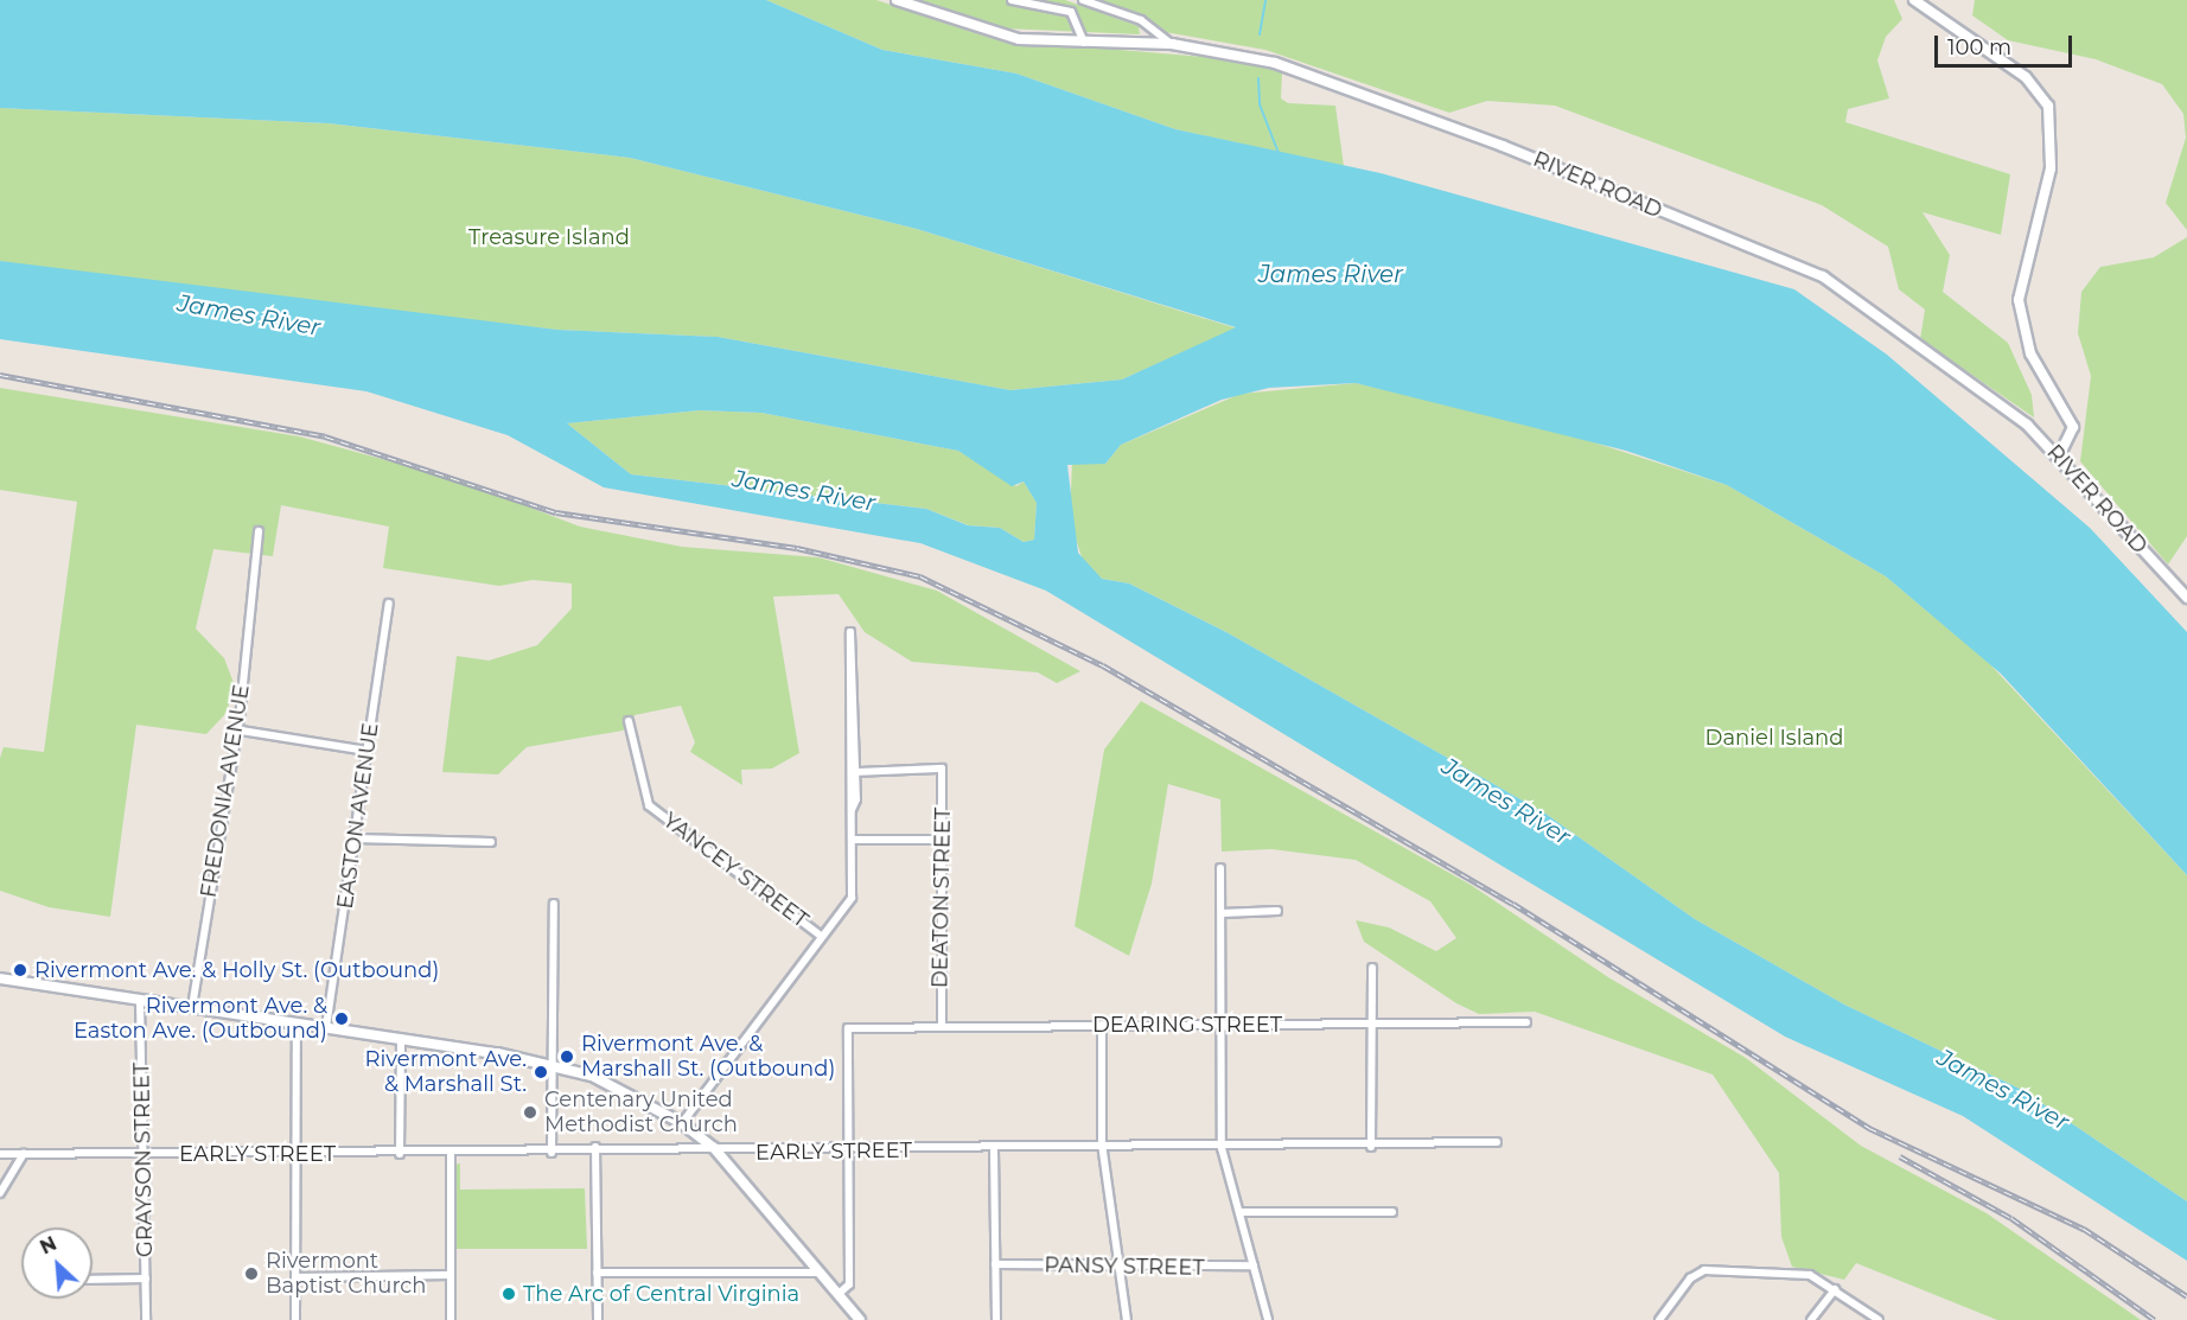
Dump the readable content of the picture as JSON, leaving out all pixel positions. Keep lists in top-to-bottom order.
{
  "streets": {
    "street": [
      "RIVER ROAD",
      "FREDONIA AVENUE",
      "EASTON AVENUE",
      "YANCEY STREET",
      "DEATON STREET",
      "DEARING STREET",
      "EARLY STREET",
      "GRAYSON STREET",
      "PANSY STREET"
    ]
  },
  "crossings": [
    ["DEATON STREET", "DEARING STREET"],
    ["DEARING STREET", "EARLY STREET"],
    ["EARLY STREET", "GRAYSON STREET"]
  ],
  "water": ["James River"],
  "parks": ["Treasure Island", "Daniel Island"],
  "places": [
    "Rivermont Ave. & Holly St. (Outbound)",
    "Rivermont Ave. & Easton Ave. (Outbound)",
    "Rivermont Ave. & Marshall St. (Outbound)",
    "Rivermont Ave. & Marshall St.",
    "Centenary United Methodist Church",
    "Rivermont Baptist Church",
    "The Arc of Central Virginia"
  ],
  "scale_bar": "100 m",
  "north": "top left"
}
